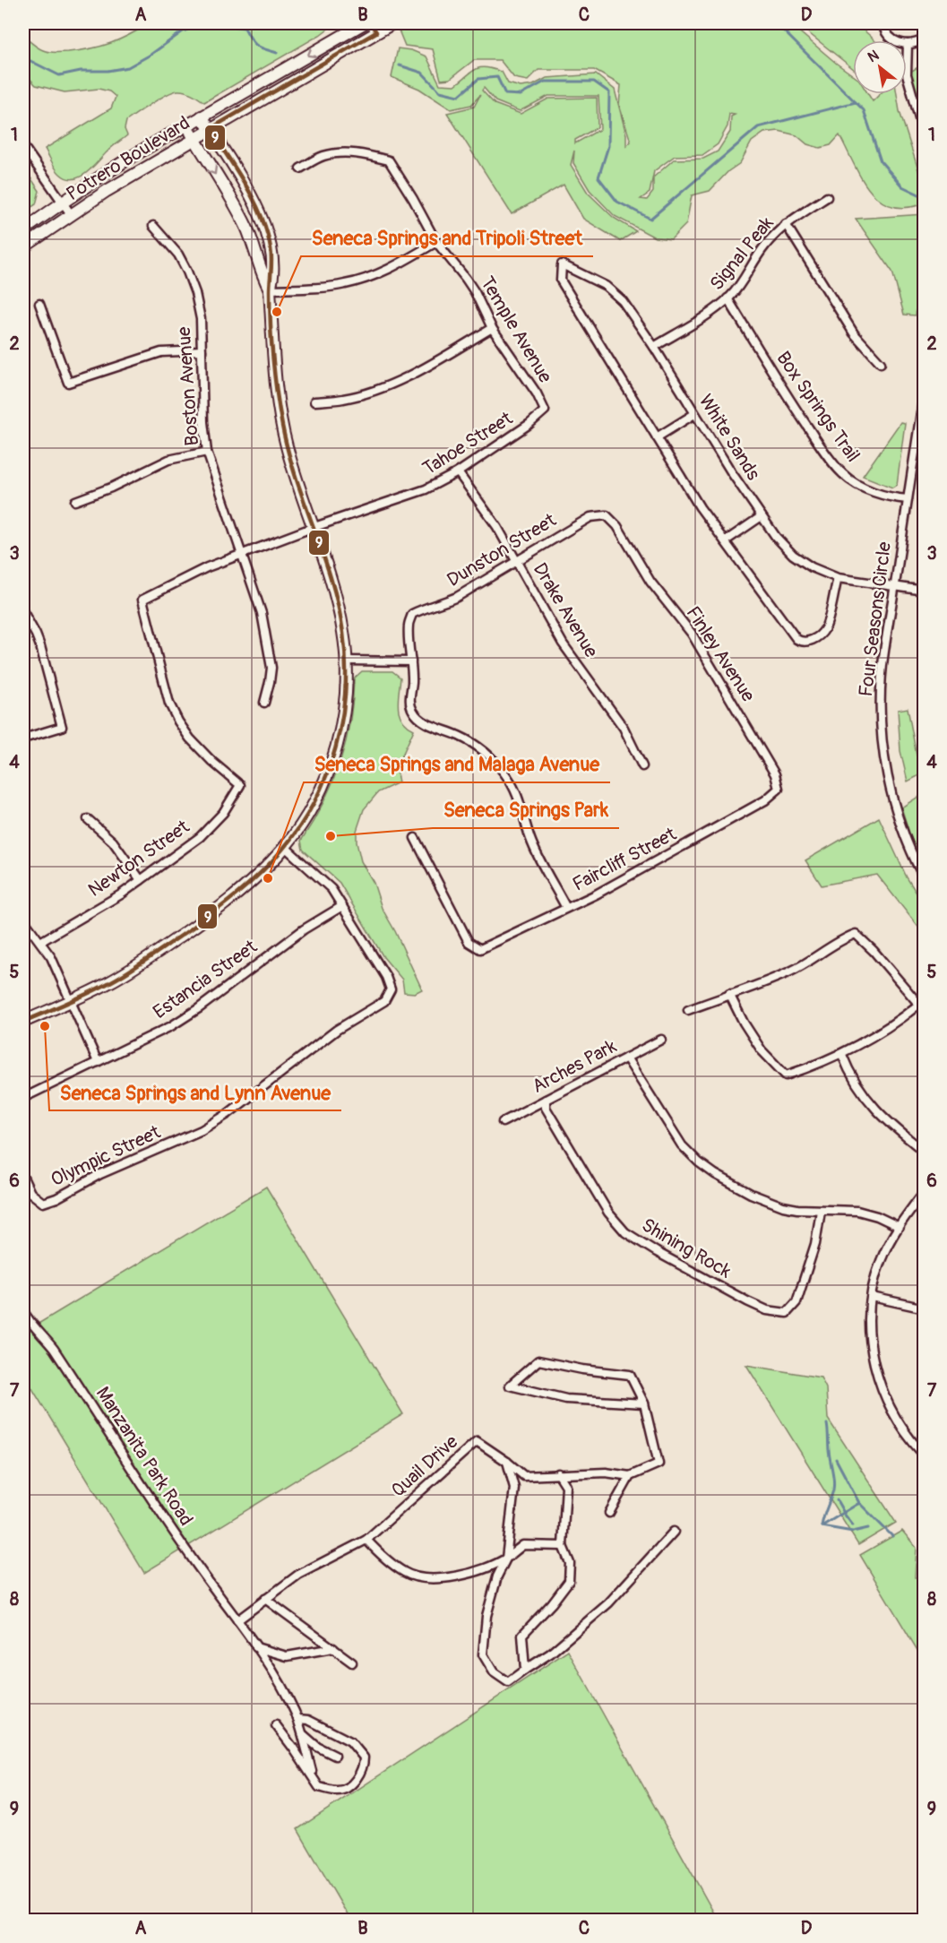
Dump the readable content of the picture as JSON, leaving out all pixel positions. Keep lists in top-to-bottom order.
{
  "streets": {
    "street": [
      "Potrero Boulevard",
      "Signal Peak",
      "Temple Avenue",
      "Boston Avenue",
      "Box Springs Trail",
      "White Sands",
      "Tahoe Street",
      "Dunston Street",
      "Drake Avenue",
      "Four Seasons Circle",
      "Finley Avenue",
      "Newton Street",
      "Faircliff Street",
      "Estancia Street",
      "Arches Park",
      "Olympic Street",
      "Shining Rock",
      "Manzanita Park Road",
      "Quail Drive"
    ]
  },
  "crossings": [
    ["Signal Peak", "Box Springs Trail"],
    ["Signal Peak", "White Sands"],
    ["Temple Avenue", "Tahoe Street"],
    ["Boston Avenue", "Tahoe Street"],
    ["Box Springs Trail", "Four Seasons Circle"],
    ["White Sands", "Four Seasons Circle"],
    ["Tahoe Street", "Drake Avenue"],
    ["Tahoe Street", "Newton Street"],
    ["Dunston Street", "Drake Avenue"],
    ["Dunston Street", "Finley Avenue"],
    ["Finley Avenue", "Faircliff Street"],
    ["Estancia Street", "Olympic Street"],
    ["Arches Park", "Shining Rock"]
  ],
  "places": [
    "Seneca Springs and Tripoli Street",
    "Seneca Springs Park",
    "Seneca Springs and Malaga Avenue",
    "Seneca Springs and Lynn Avenue"
  ],
  "lines": ["transit line 9"],
  "north": "top left",
  "grid": {
    "columns": [
      "A",
      "B",
      "C",
      "D"
    ],
    "rows": [
      "1",
      "2",
      "3",
      "4",
      "5",
      "6",
      "7",
      "8",
      "9"
    ]
  }
}
